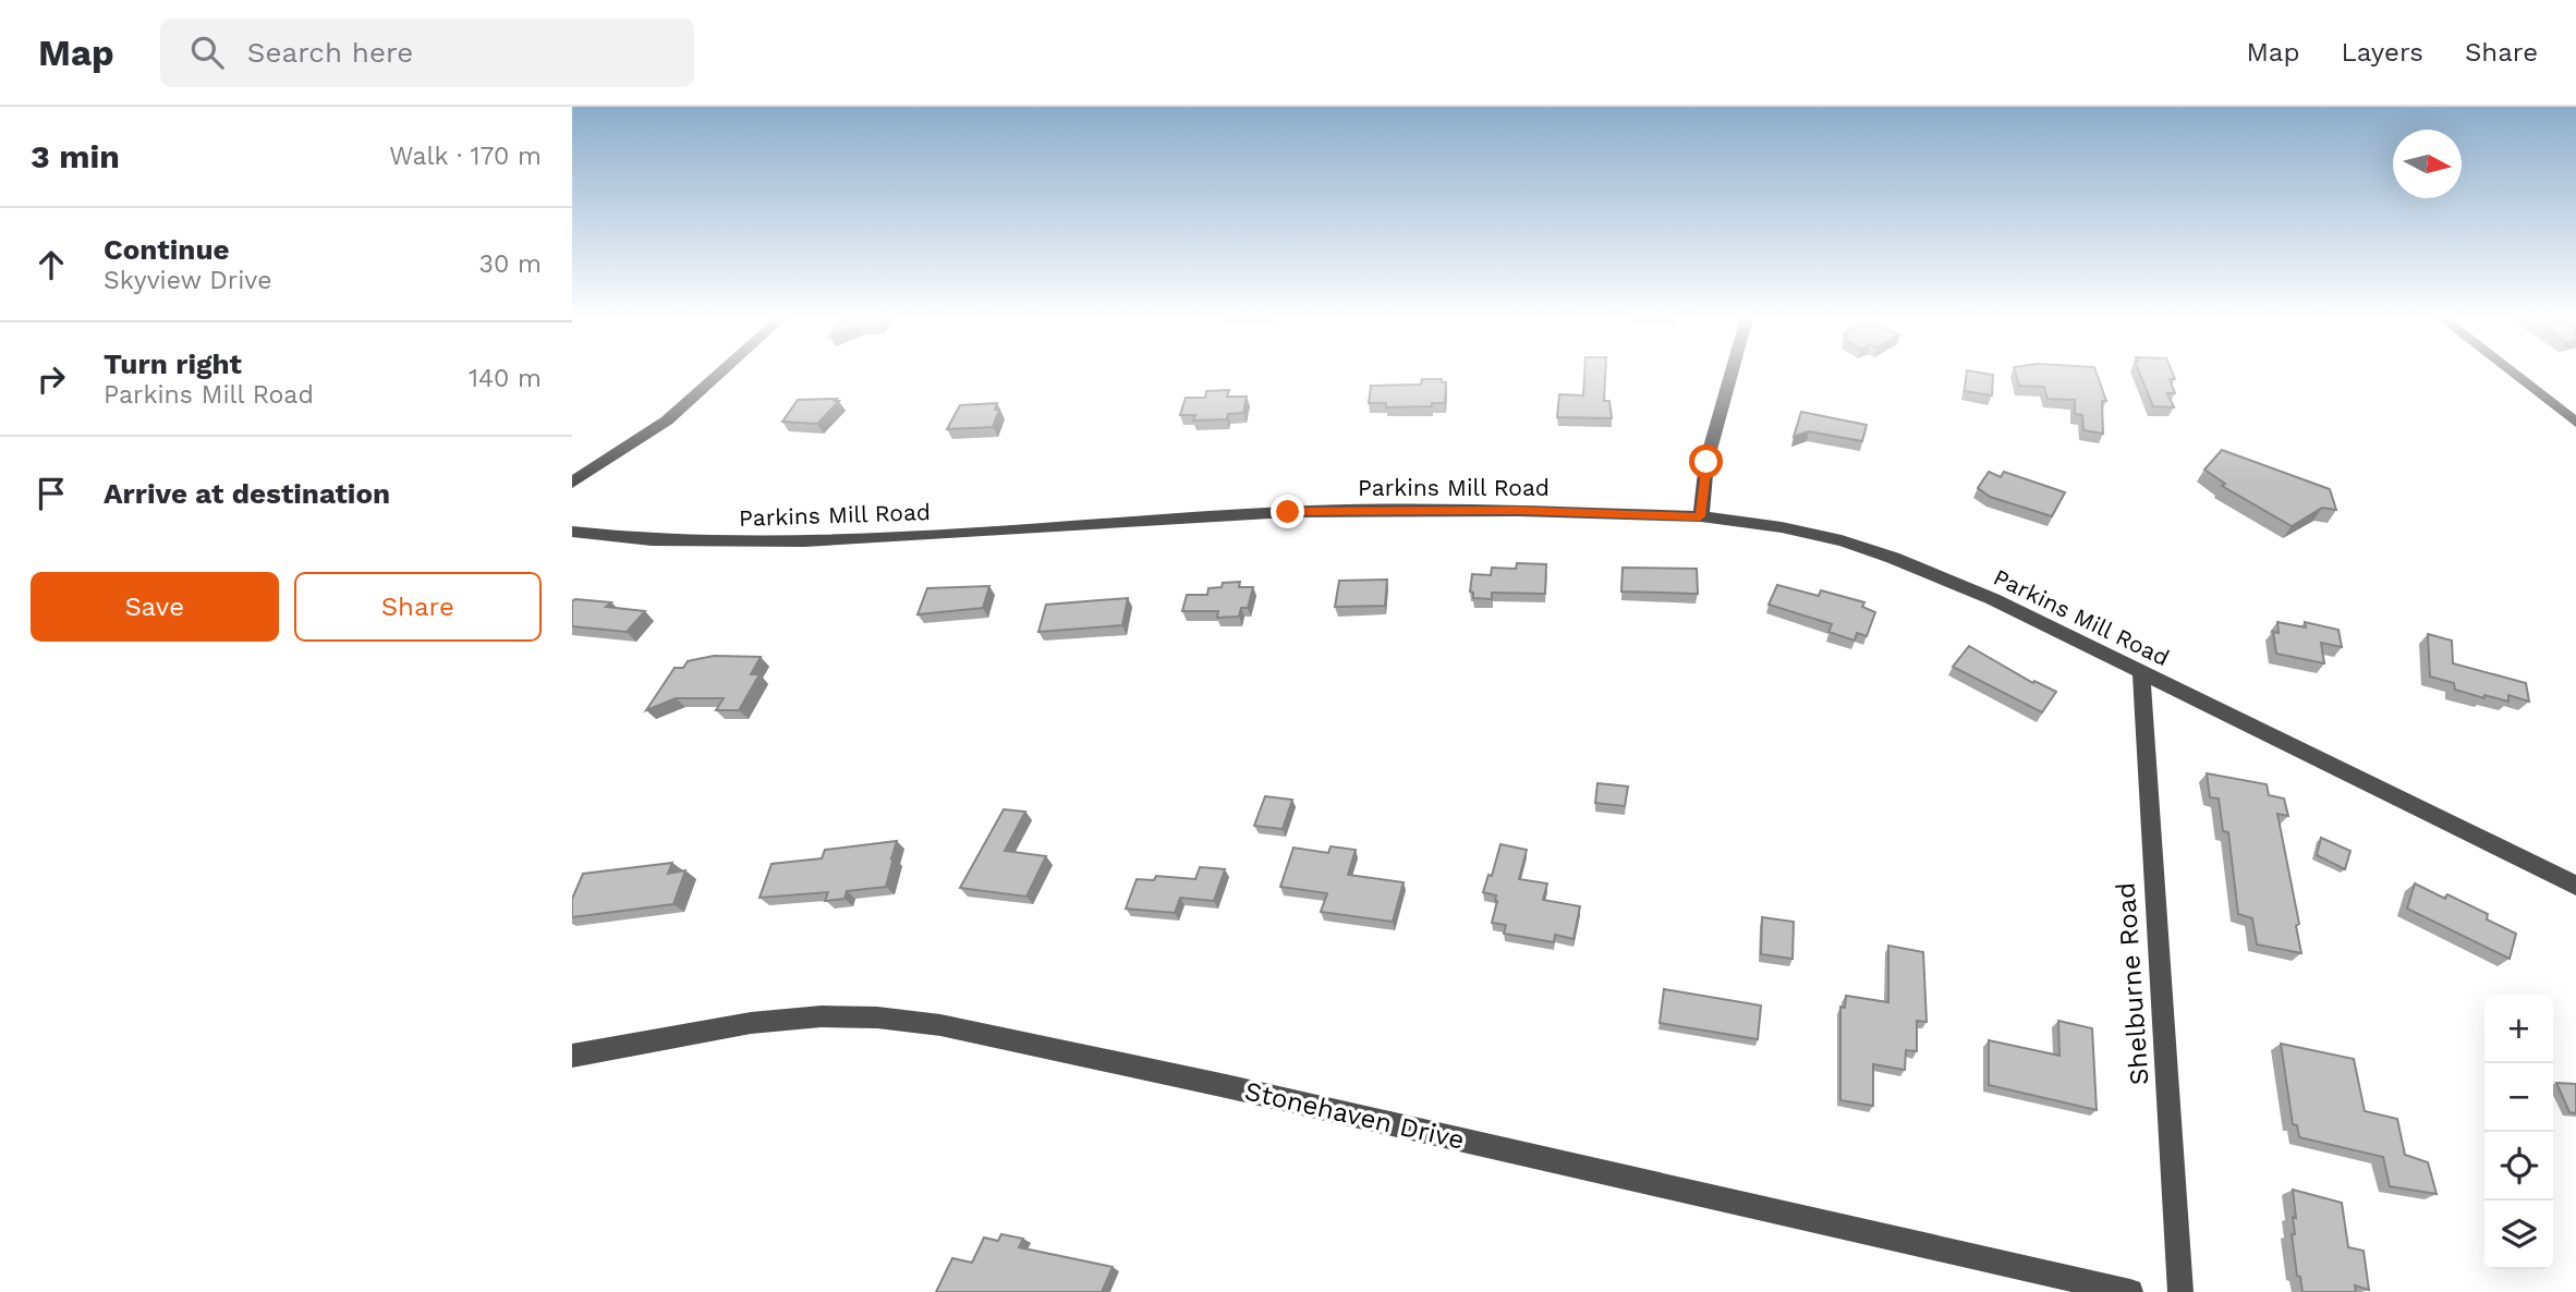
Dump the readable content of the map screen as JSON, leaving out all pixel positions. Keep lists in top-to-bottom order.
{
  "streets": {
    "street": ["Parkins Mill Road", "Shelburne Road", "Stonehaven Drive"]
  },
  "crossings": [
    ["Parkins Mill Road", "Shelburne Road"]
  ],
  "north": "right",
  "page": {
    "header": "Map",
    "search": "Search here",
    "nav": ["Map", "Layers", "Share"],
    "heading": ["3 min", "Walk · 170 m"],
    "list": [
      ["Continue", "Skyview Drive", "30 m"],
      ["Turn right", "Parkins Mill Road", "140 m"],
      "Arrive at destination"
    ],
    "buttons": ["Save", "Share"],
    "map_buttons": ["+", "−"]
  }
}
